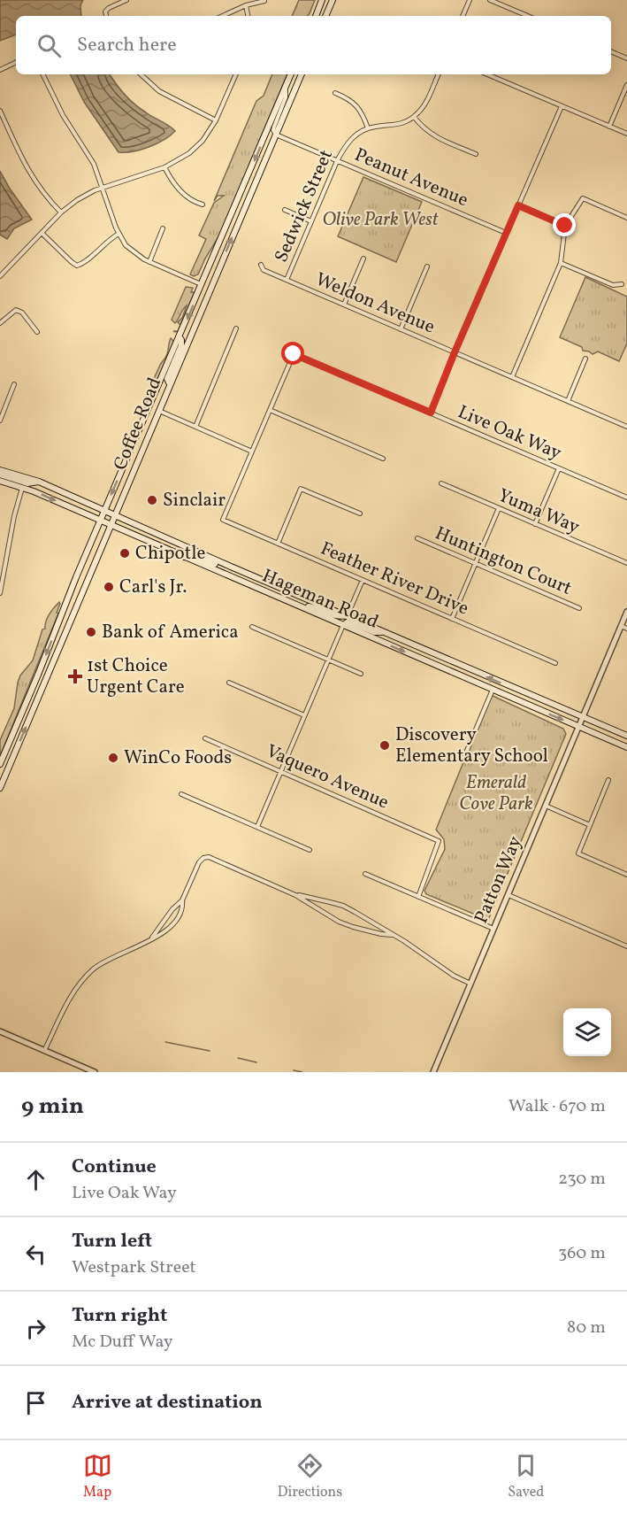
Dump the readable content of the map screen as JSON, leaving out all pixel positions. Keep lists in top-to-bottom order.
{
  "streets": {
    "main road": ["Coffee Road", "Hageman Road"],
    "street": [
      "Peanut Avenue",
      "Sedwick Street",
      "Weldon Avenue",
      "Live Oak Way",
      "Yuma Way",
      "Huntington Court",
      "Feather River Drive",
      "Vaquero Avenue",
      "Patton Way"
    ]
  },
  "crossings": [
    ["Peanut Avenue", "Sedwick Street"],
    ["Peanut Avenue", "Coffee Road"],
    ["Sedwick Street", "Weldon Avenue"],
    ["Coffee Road", "Hageman Road"],
    ["Hageman Road", "Patton Way"]
  ],
  "parks": ["Olive Park West", "Emerald Cove Park"],
  "places": {
    "other": [
      "Sinclair",
      "Chipotle",
      "Carl's Jr.",
      "Bank of America",
      "Discovery Elementary School",
      "WinCo Foods"
    ],
    "health": ["1st Choice Urgent Care"]
  },
  "page": {
    "search": "Search here",
    "heading": ["9 min", "Walk · 670 m"],
    "list": [
      ["Continue", "Live Oak Way", "230 m"],
      ["Turn left", "Westpark Street", "360 m"],
      ["Turn right", "Mc Duff Way", "80 m"],
      "Arrive at destination"
    ],
    "nav": ["Map", "Directions", "Saved"]
  }
}
